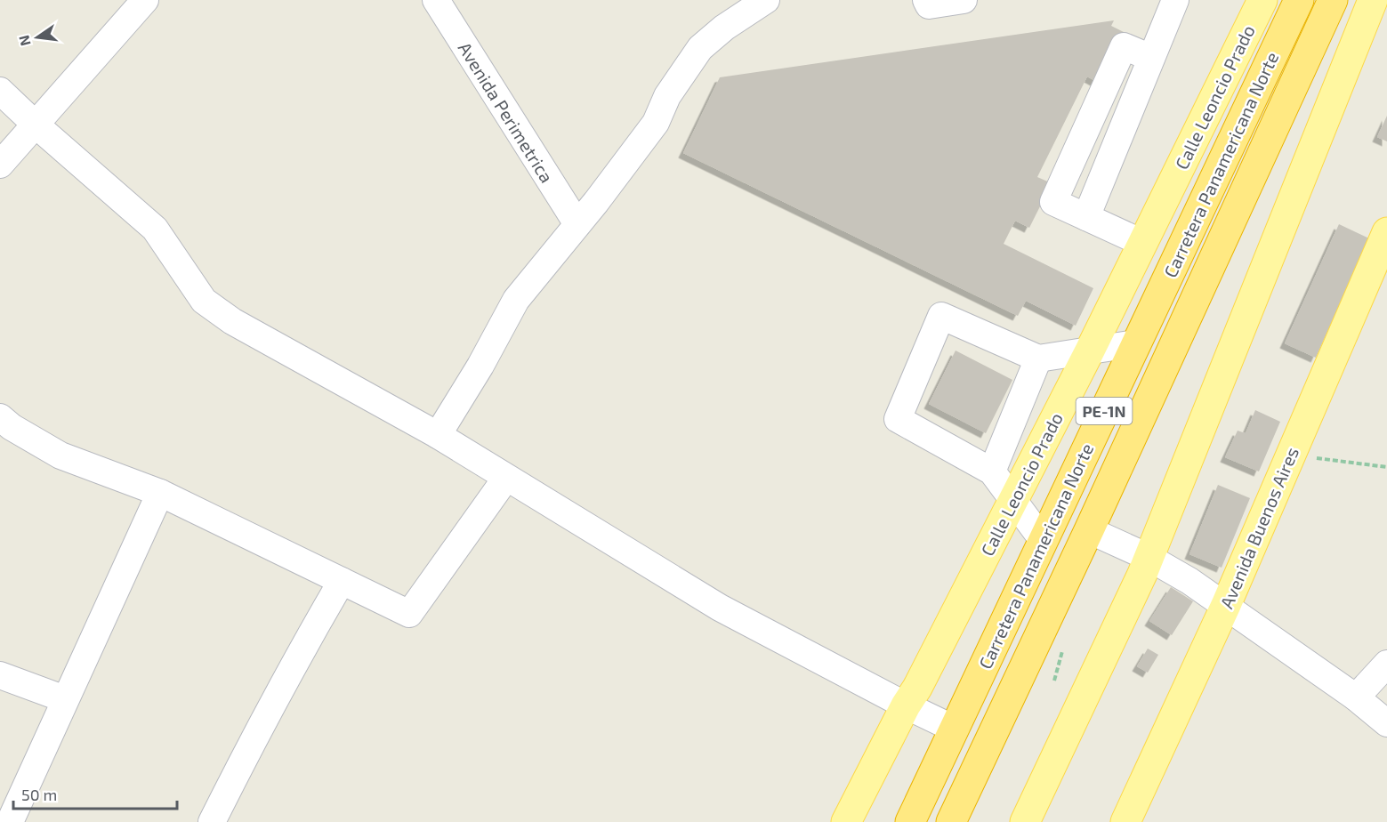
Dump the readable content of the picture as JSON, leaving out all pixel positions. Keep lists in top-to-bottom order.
{
  "streets": {
    "highway": ["Carretera Panamericana Norte", "PE-1N"],
    "main road": ["Calle Leoncio Prado", "Avenida Buenos Aires"],
    "street": ["Avenida Perimetrica"]
  },
  "scale_bar": "50 m",
  "north": "left"
}
